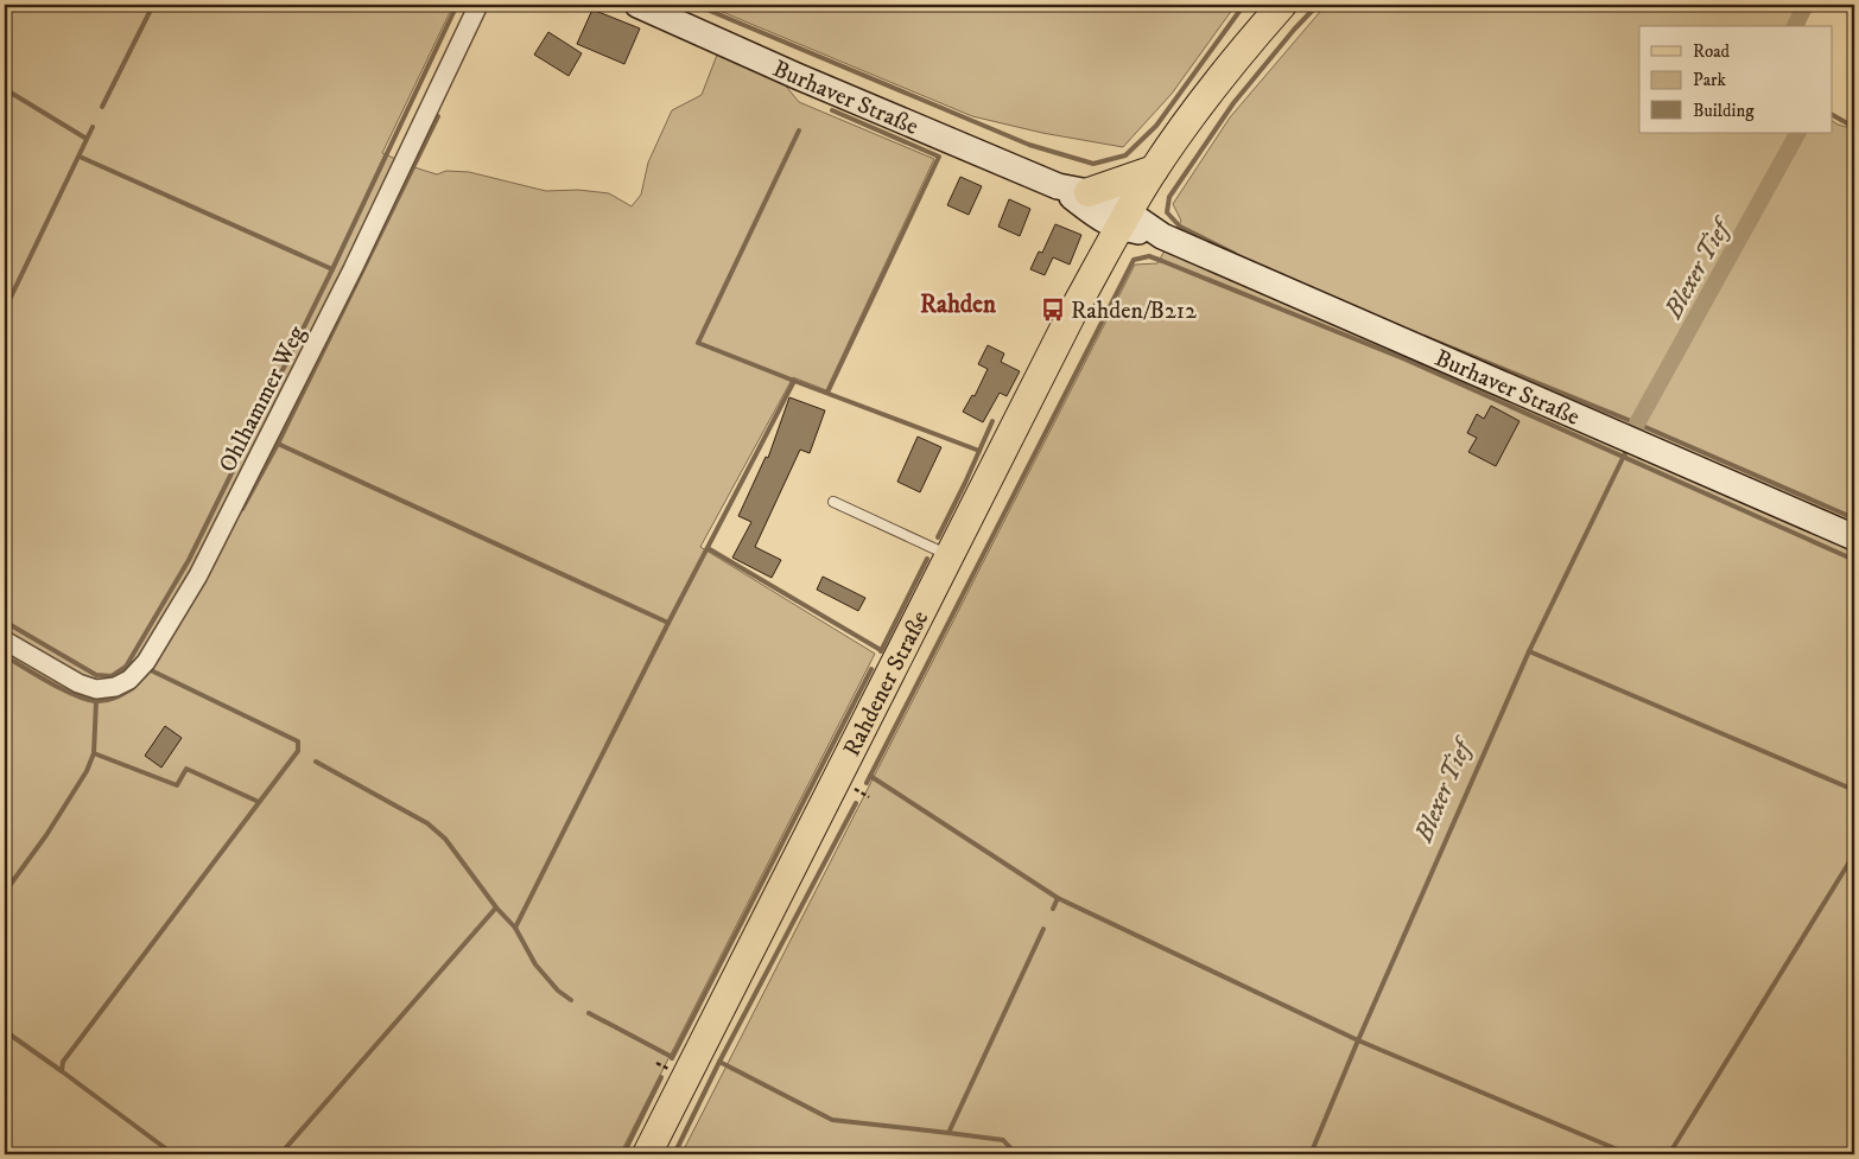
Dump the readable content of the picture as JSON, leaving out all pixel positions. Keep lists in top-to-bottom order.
{
  "streets": {
    "main road": ["Rahdener Straße"],
    "street": ["Burhaver Straße", "Ohlhammer Weg"]
  },
  "crossings": [
    ["Burhaver Straße", "Rahdener Straße"]
  ],
  "districts": ["Rahden"],
  "water": ["Blexer Tief"],
  "places": {
    "bus stop": ["Rahden/B212"]
  },
  "legend": ["Road", "Park", "Building"]
}
